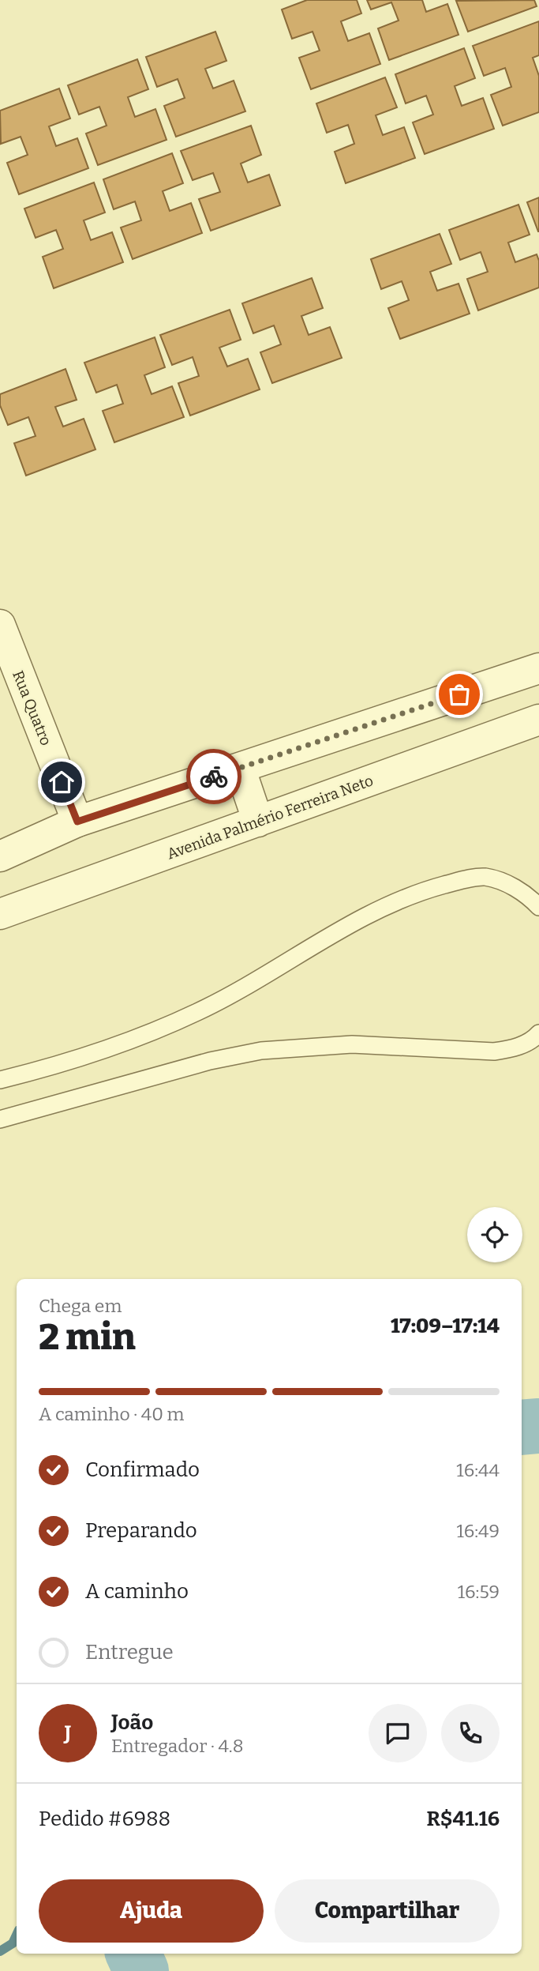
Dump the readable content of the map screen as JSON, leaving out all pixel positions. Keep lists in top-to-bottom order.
{
  "streets": {
    "street": ["Rua Quatro", "Avenida Palmério Ferreira Neto"]
  },
  "page": {
    "heading": ["2 min", "Chega em", "17:09–17:14"],
    "panel": [
      "João",
      "Entregador · 4.8",
      "Pedido #6988",
      "R$41.16"
    ],
    "bar": "A caminho · 40 m",
    "list": [
      ["Confirmado", "16:44"],
      ["Preparando", "16:49"],
      ["A caminho", "16:59"],
      "Entregue"
    ],
    "round": "J",
    "buttons": ["Ajuda", "Compartilhar"]
  }
}
